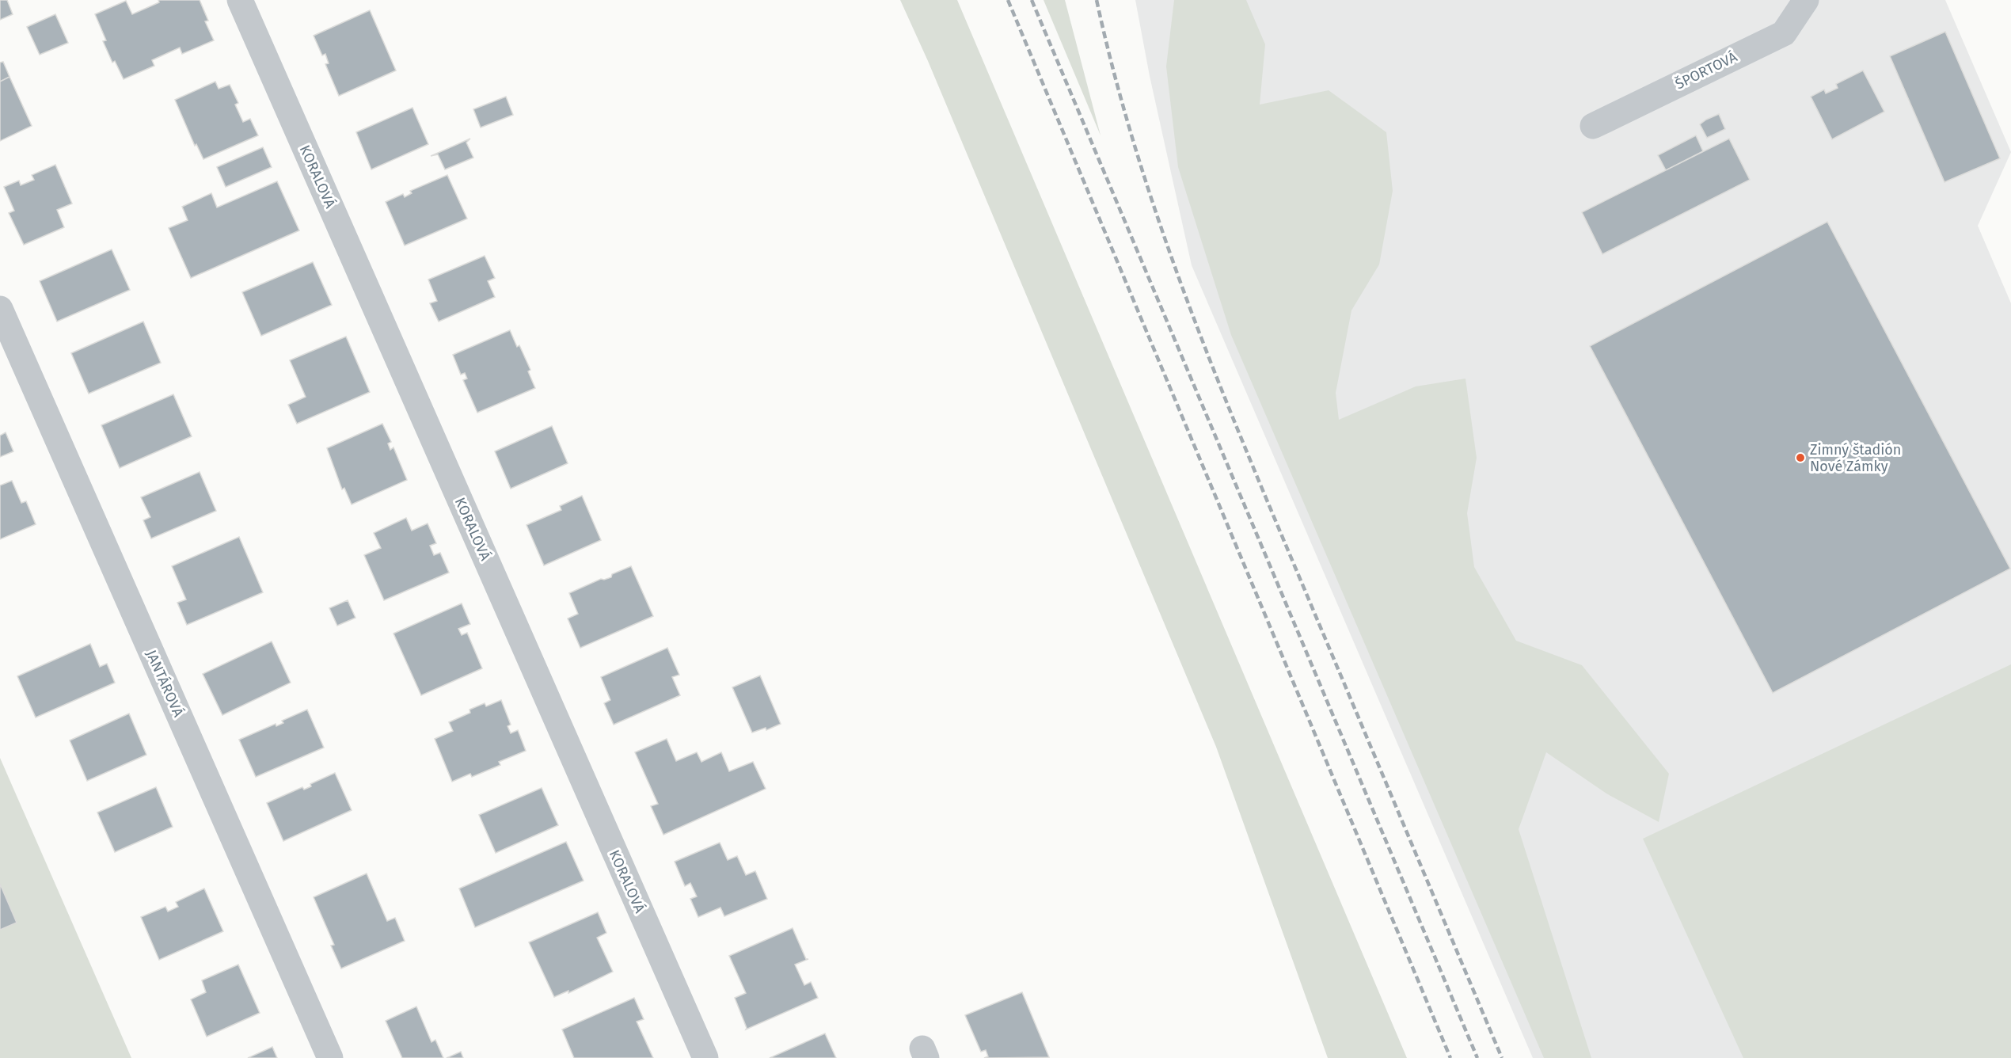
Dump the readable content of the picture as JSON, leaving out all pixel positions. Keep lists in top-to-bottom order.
{
  "streets": {
    "street": ["ŠPORTOVÁ", "KORALOVÁ", "JANTÁROVÁ"]
  },
  "places": ["Zimný štadión Nové Zámky"]
}
